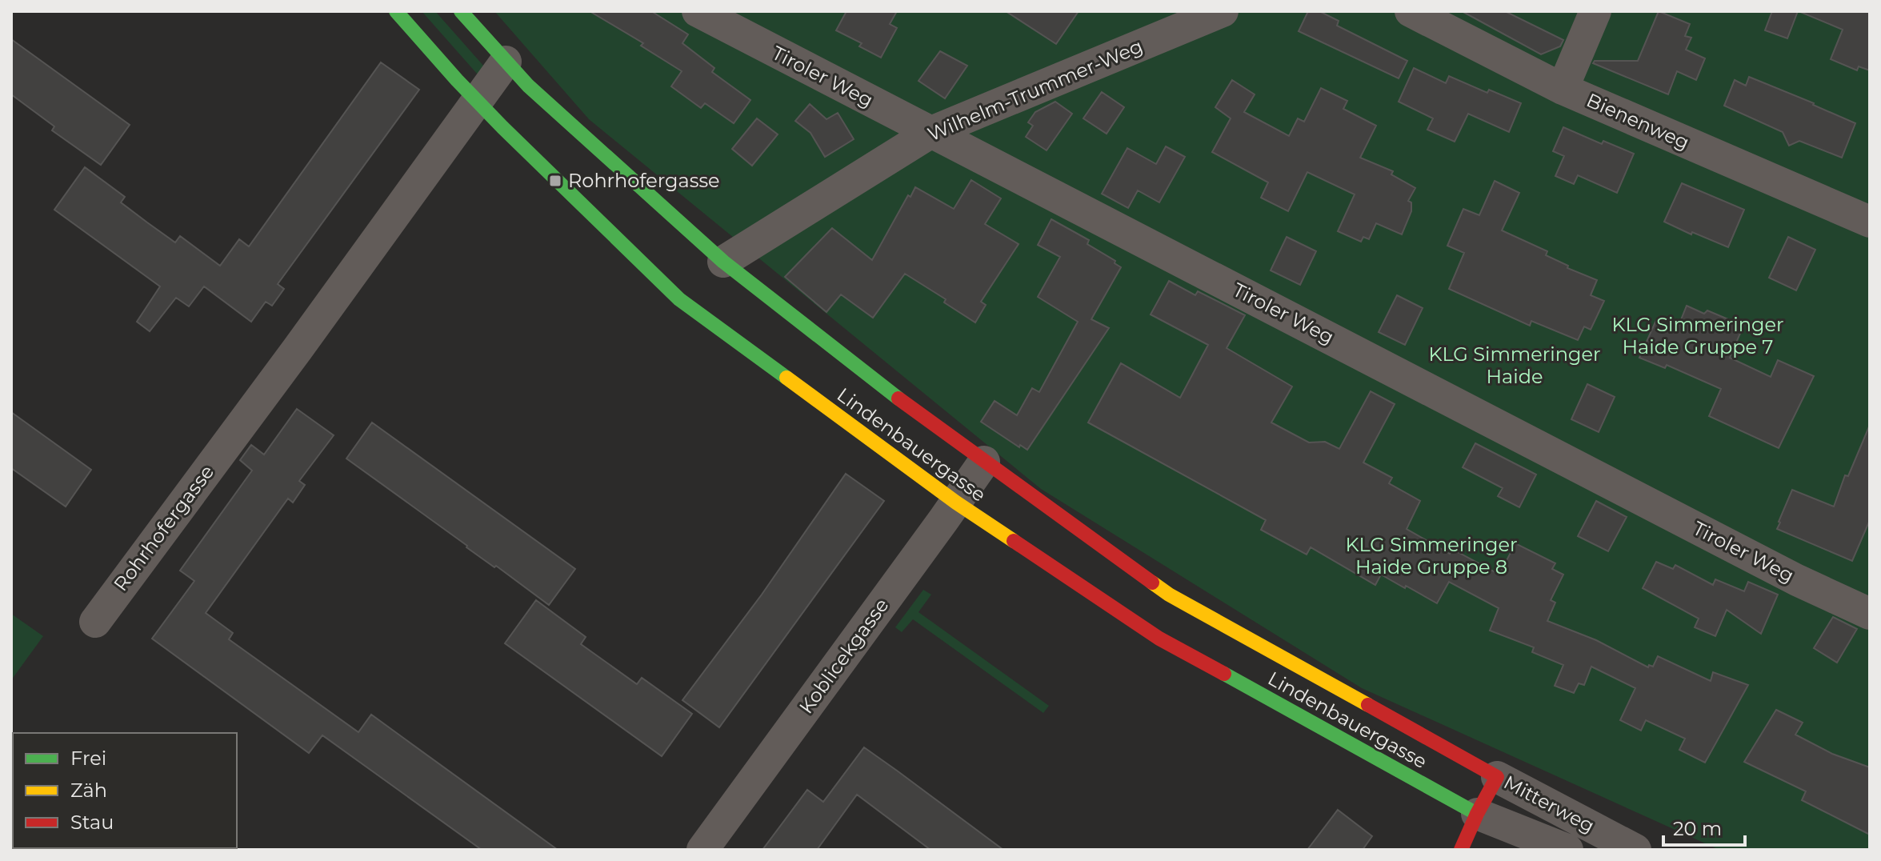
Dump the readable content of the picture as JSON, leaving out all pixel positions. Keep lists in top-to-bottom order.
{
  "streets": {
    "street": [
      "Tiroler Weg",
      "Wilhelm-Trummer-Weg",
      "Bienenweg",
      "Lindenbauergasse",
      "Rohrhofergasse",
      "Koblicekgasse",
      "Mitterweg"
    ]
  },
  "crossings": [
    ["Tiroler Weg", "Wilhelm-Trummer-Weg"],
    ["Wilhelm-Trummer-Weg", "Lindenbauergasse"],
    ["Lindenbauergasse", "Rohrhofergasse"],
    ["Lindenbauergasse", "Koblicekgasse"],
    ["Lindenbauergasse", "Mitterweg"]
  ],
  "parks": ["KLG Simmeringer Haide Gruppe 7", "KLG Simmeringer Haide", "KLG Simmeringer Haide Gruppe 8"],
  "places": {
    "transit": ["Rohrhofergasse"]
  },
  "legend": ["Frei", "Zäh", "Stau"],
  "scale_bar": "20 m"
}
